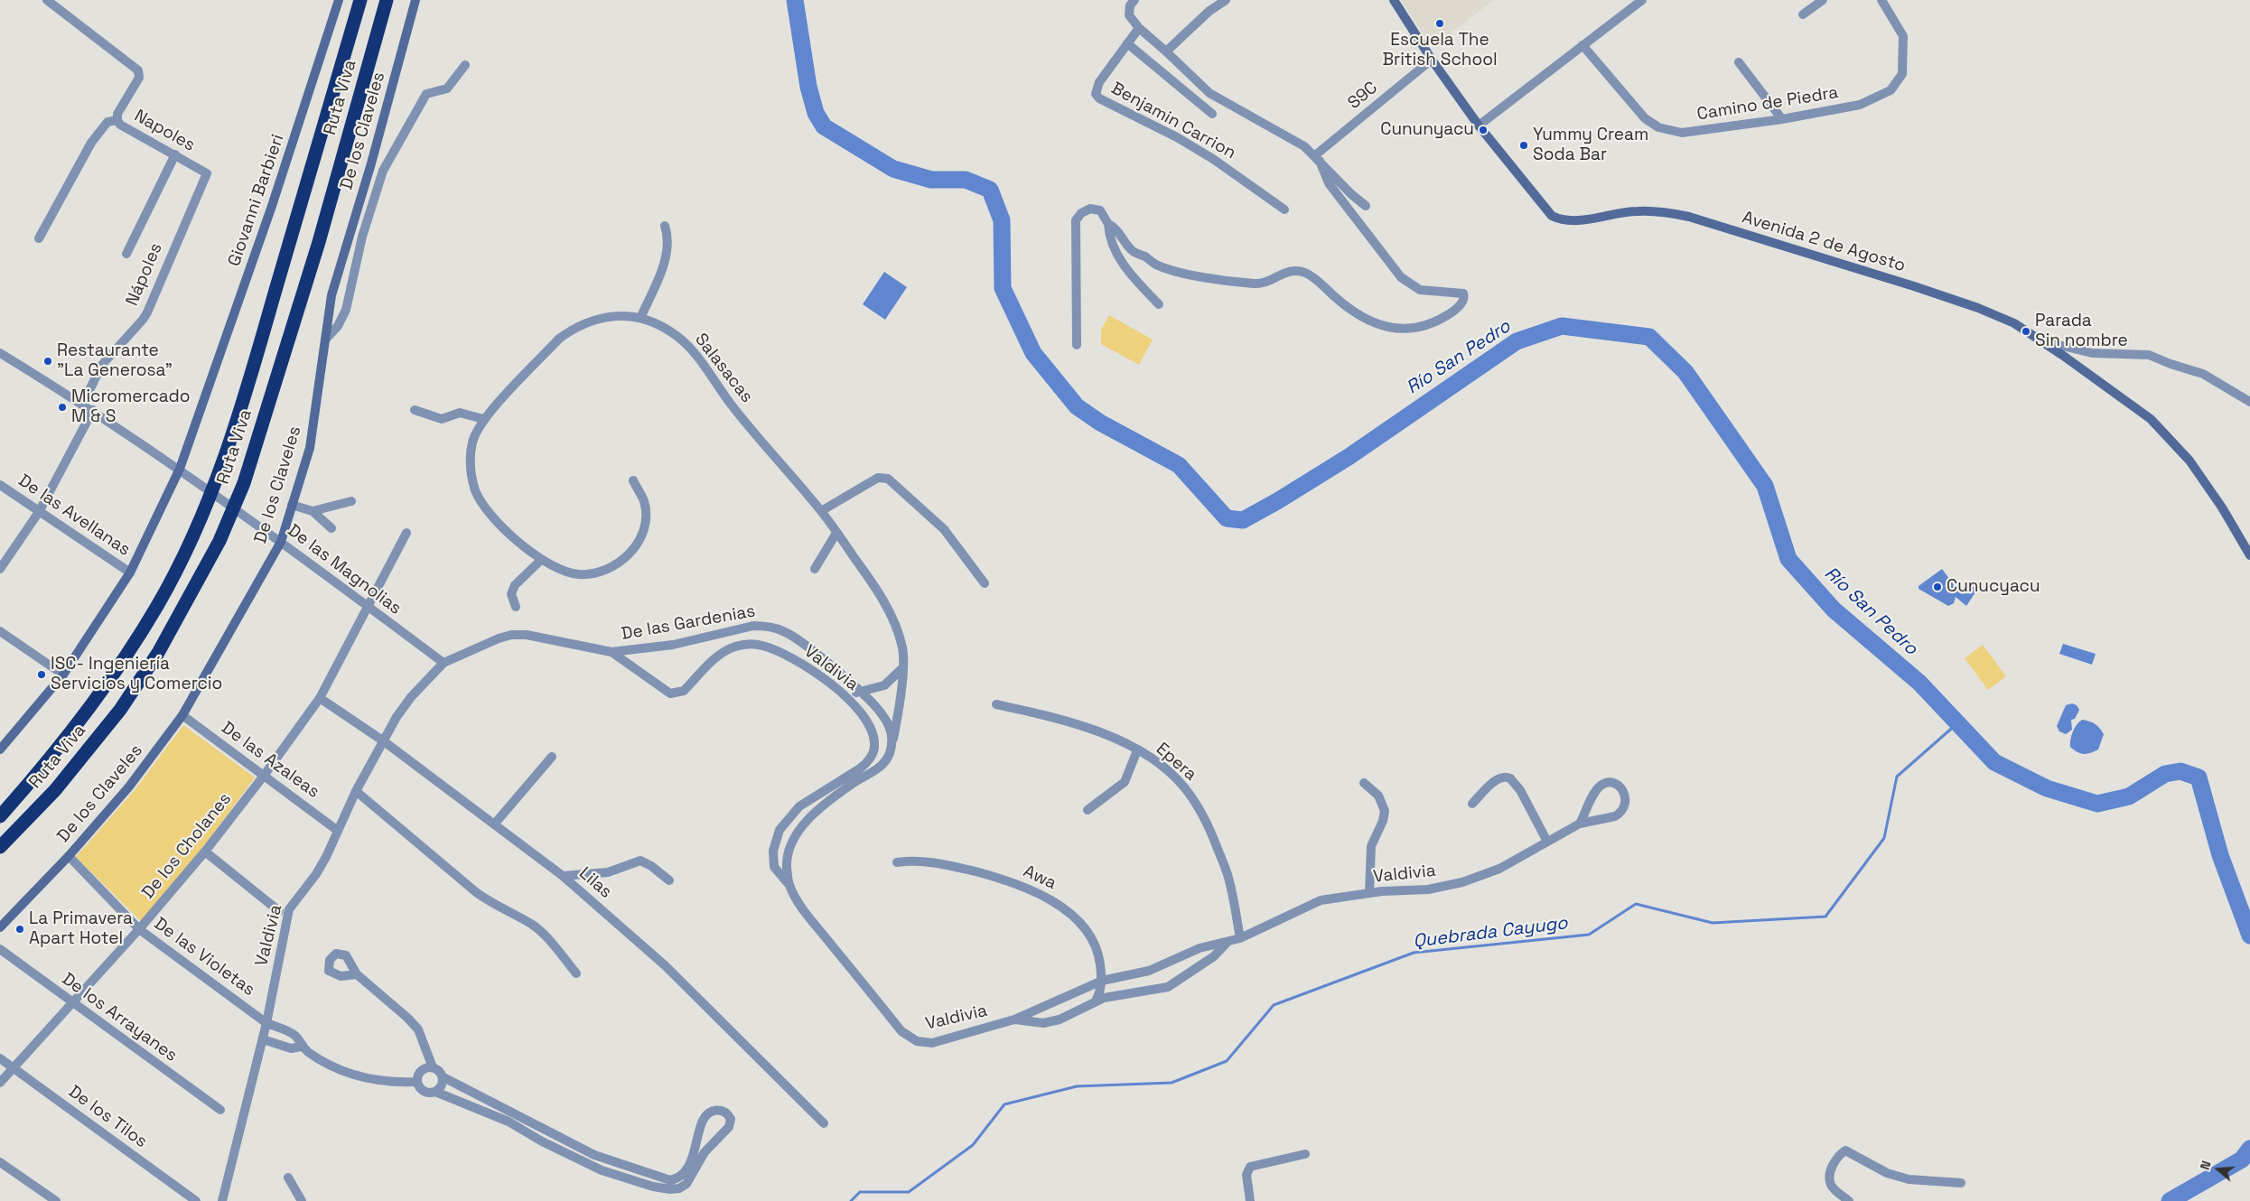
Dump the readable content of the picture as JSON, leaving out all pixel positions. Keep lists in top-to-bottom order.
{
  "streets": {
    "highway": ["Ruta Viva"],
    "main road": ["De los Claveles", "Giovanni Barbieri", "Avenida 2 de Agosto"],
    "street": [
      "S9C",
      "Camino de Piedra",
      "Benjamin Carrion",
      "Napoles",
      "Nápoles",
      "Salasacas",
      "De las Avellanas",
      "De las Magnolias",
      "De las Gardenias",
      "Valdivia",
      "De las Azaleas",
      "Epera",
      "De los Cholanes",
      "Awa",
      "Lilas",
      "De las Violetas",
      "De los Arrayanes",
      "De los Tilos"
    ]
  },
  "crossings": [
    ["S9C", "Avenida 2 de Agosto"],
    ["Napoles", "Nápoles"],
    ["De los Claveles", "De las Magnolias"],
    ["De los Claveles", "De las Azaleas"],
    ["De los Claveles", "De las Violetas"],
    ["Giovanni Barbieri", "De las Magnolias"],
    ["Nápoles", "De las Magnolias"],
    ["Salasacas", "De las Gardenias"],
    ["De las Magnolias", "De las Gardenias"],
    ["De las Magnolias", "Valdivia"],
    ["De las Magnolias", "De los Cholanes"],
    ["De las Gardenias", "Valdivia"],
    ["Valdivia", "De las Azaleas"],
    ["Valdivia", "Epera"],
    ["Valdivia", "Awa"],
    ["Valdivia", "Lilas"],
    ["Valdivia", "De las Violetas"],
    ["De las Azaleas", "De los Cholanes"],
    ["De los Cholanes", "Lilas"],
    ["De los Cholanes", "De las Violetas"],
    ["De los Cholanes", "De los Arrayanes"],
    ["De los Cholanes", "De los Tilos"]
  ],
  "water": ["Río San Pedro", "Quebrada Cayugo"],
  "places": [
    "Escuela The British School",
    "Cununyacu",
    "Yummy Cream Soda Bar",
    "Parada Sin nombre",
    "Restaurante \"La Generosa\"",
    "Micromercado M & S",
    "Cunucyacu",
    "ISC- Ingeniería Servicios y Comercio",
    "La Primavera Apart Hotel"
  ],
  "north": "left"
}
